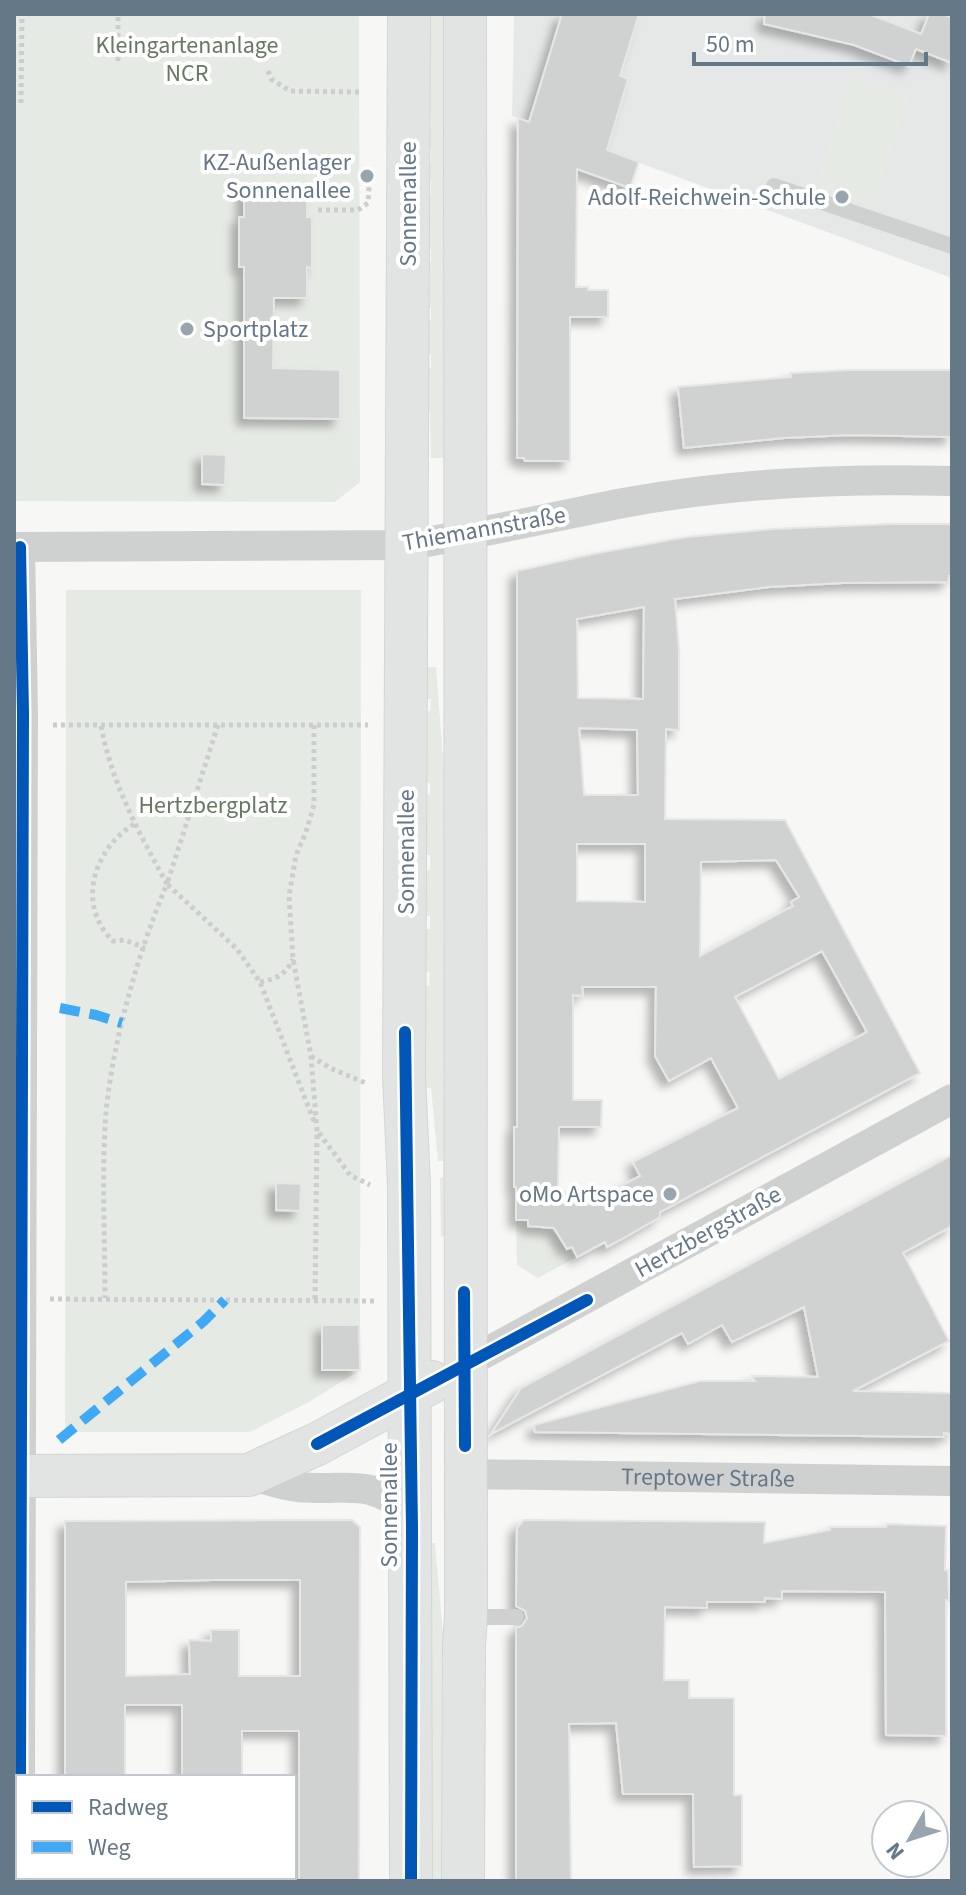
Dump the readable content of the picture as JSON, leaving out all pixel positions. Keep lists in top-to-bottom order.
{
  "streets": {
    "main road": ["Sonnenallee"],
    "street": ["Thiemannstraße", "Hertzbergstraße", "Treptower Straße"]
  },
  "crossings": [
    ["Sonnenallee", "Thiemannstraße"]
  ],
  "parks": ["Kleingartenanlage NCR", "Hertzbergplatz"],
  "places": [
    "KZ-Außenlager Sonnenallee",
    "Adolf-Reichwein-Schule",
    "Sportplatz",
    "oMo Artspace"
  ],
  "legend": ["Radweg", "Weg"],
  "scale_bar": "50 m",
  "north": "bottom left"
}
